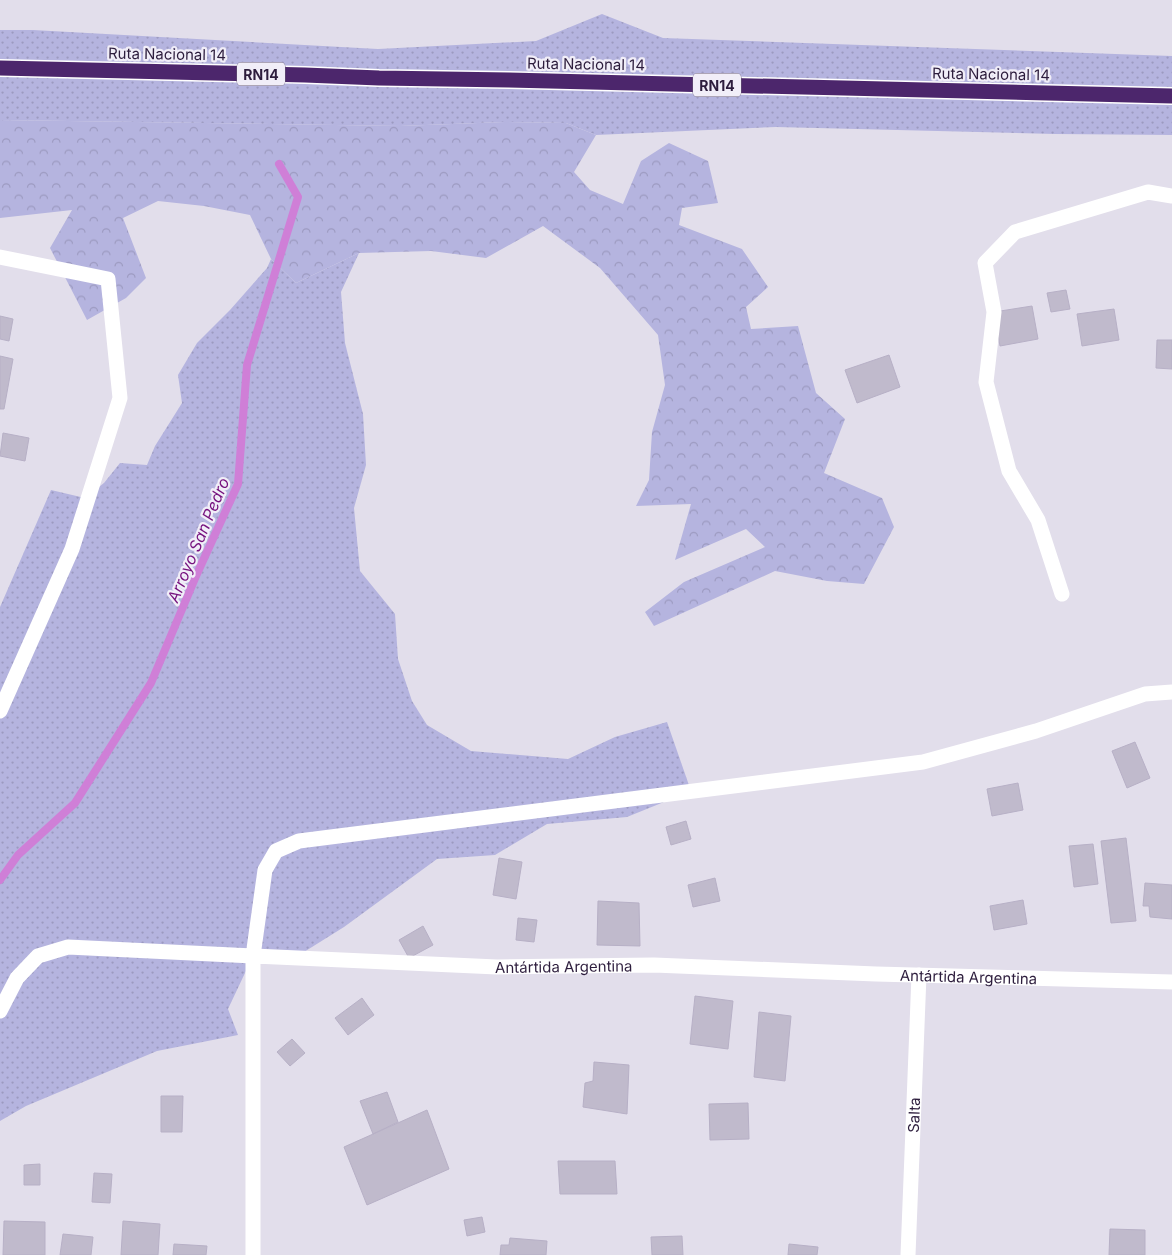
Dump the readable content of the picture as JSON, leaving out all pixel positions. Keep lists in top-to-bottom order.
{
  "streets": {
    "highway": ["Ruta Nacional 14", "RN14"],
    "street": ["Antártida Argentina", "Salta"]
  },
  "crossings": [
    ["Antártida Argentina", "Salta"]
  ],
  "water": ["Arroyo San Pedro"]
}
